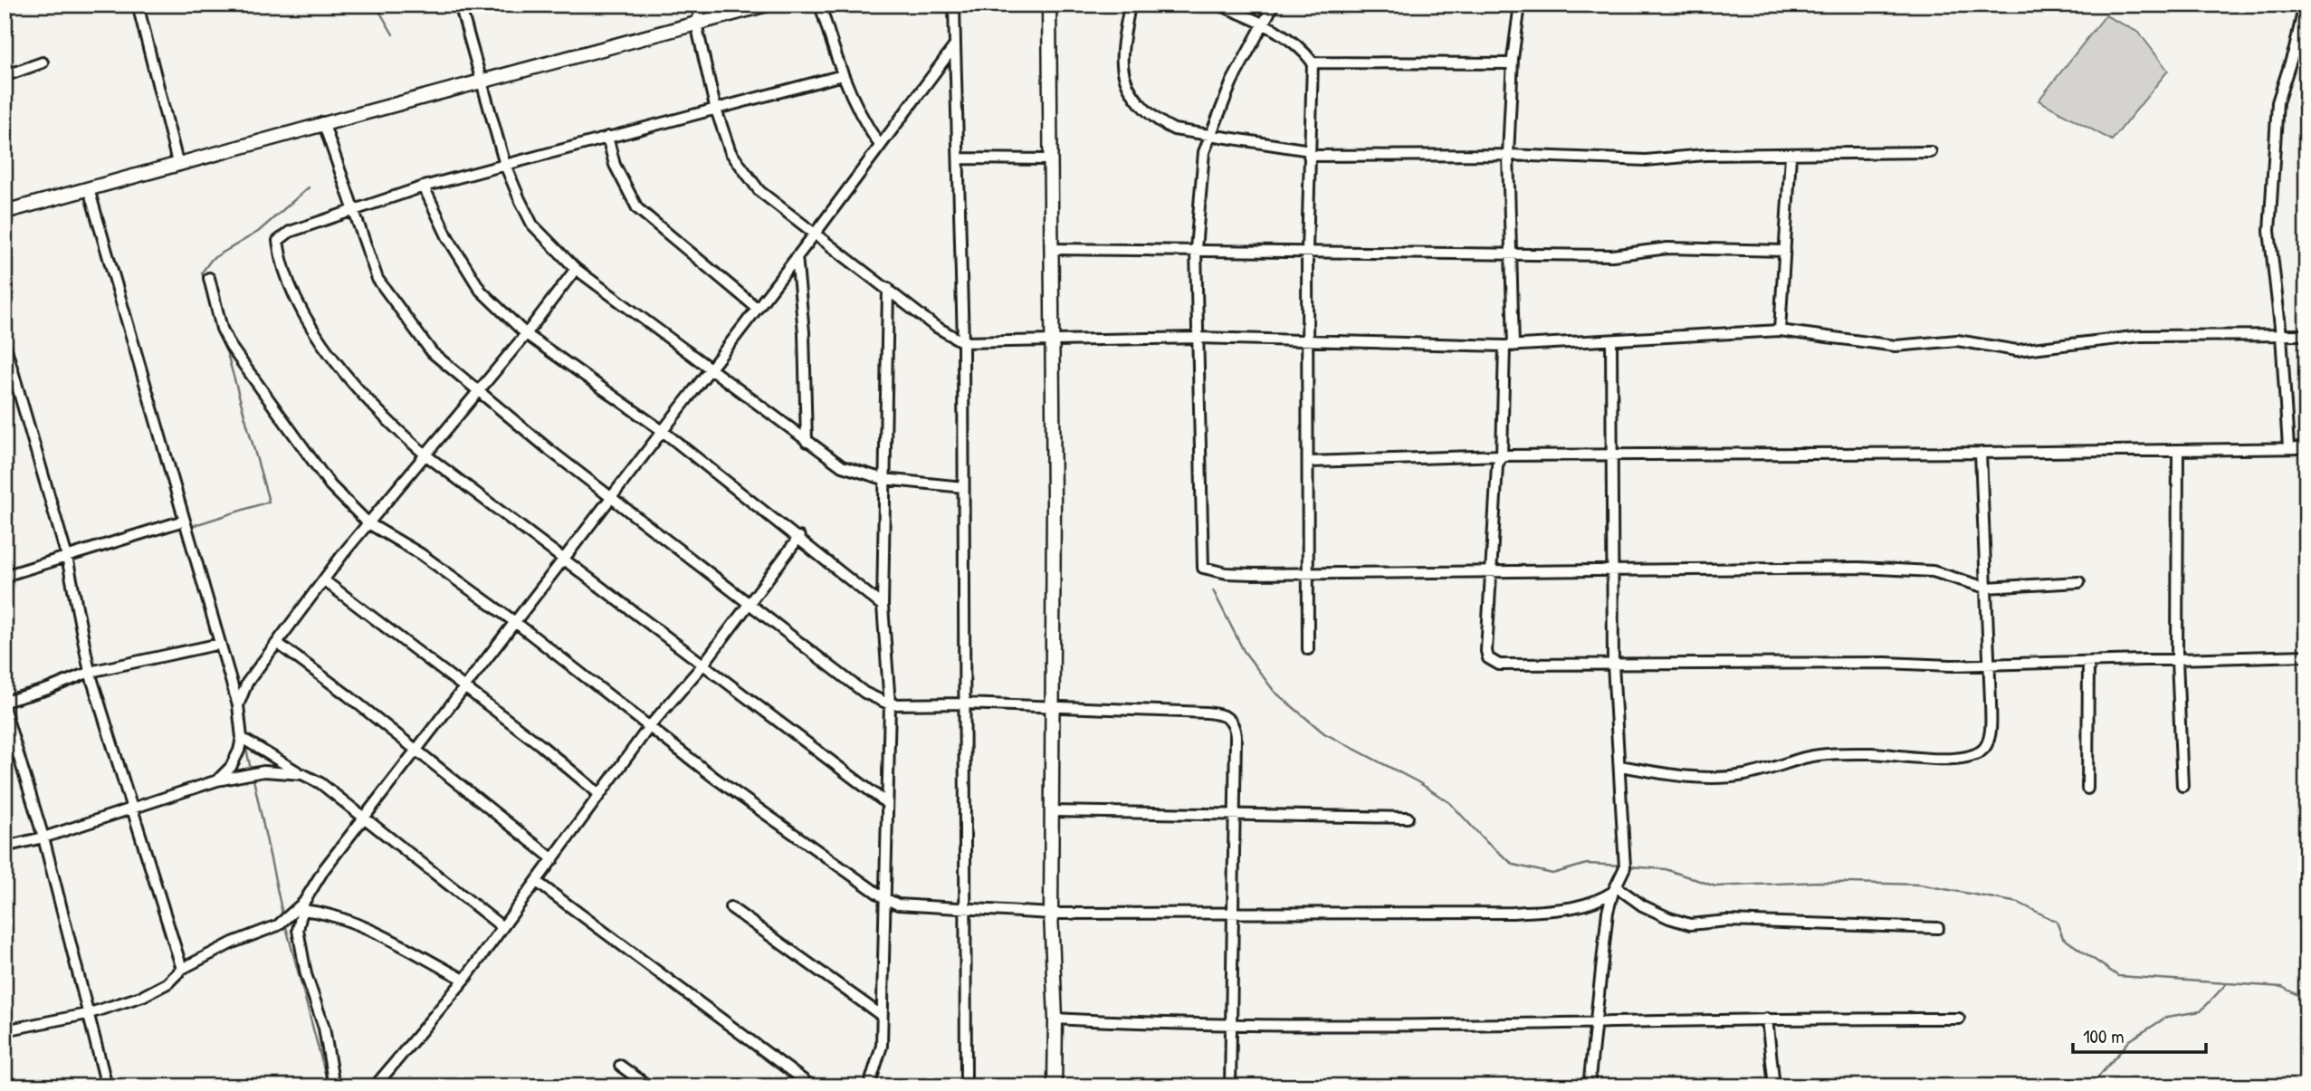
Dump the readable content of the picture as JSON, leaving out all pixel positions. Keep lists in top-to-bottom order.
{
  "scale_bar": "100 m"
}
